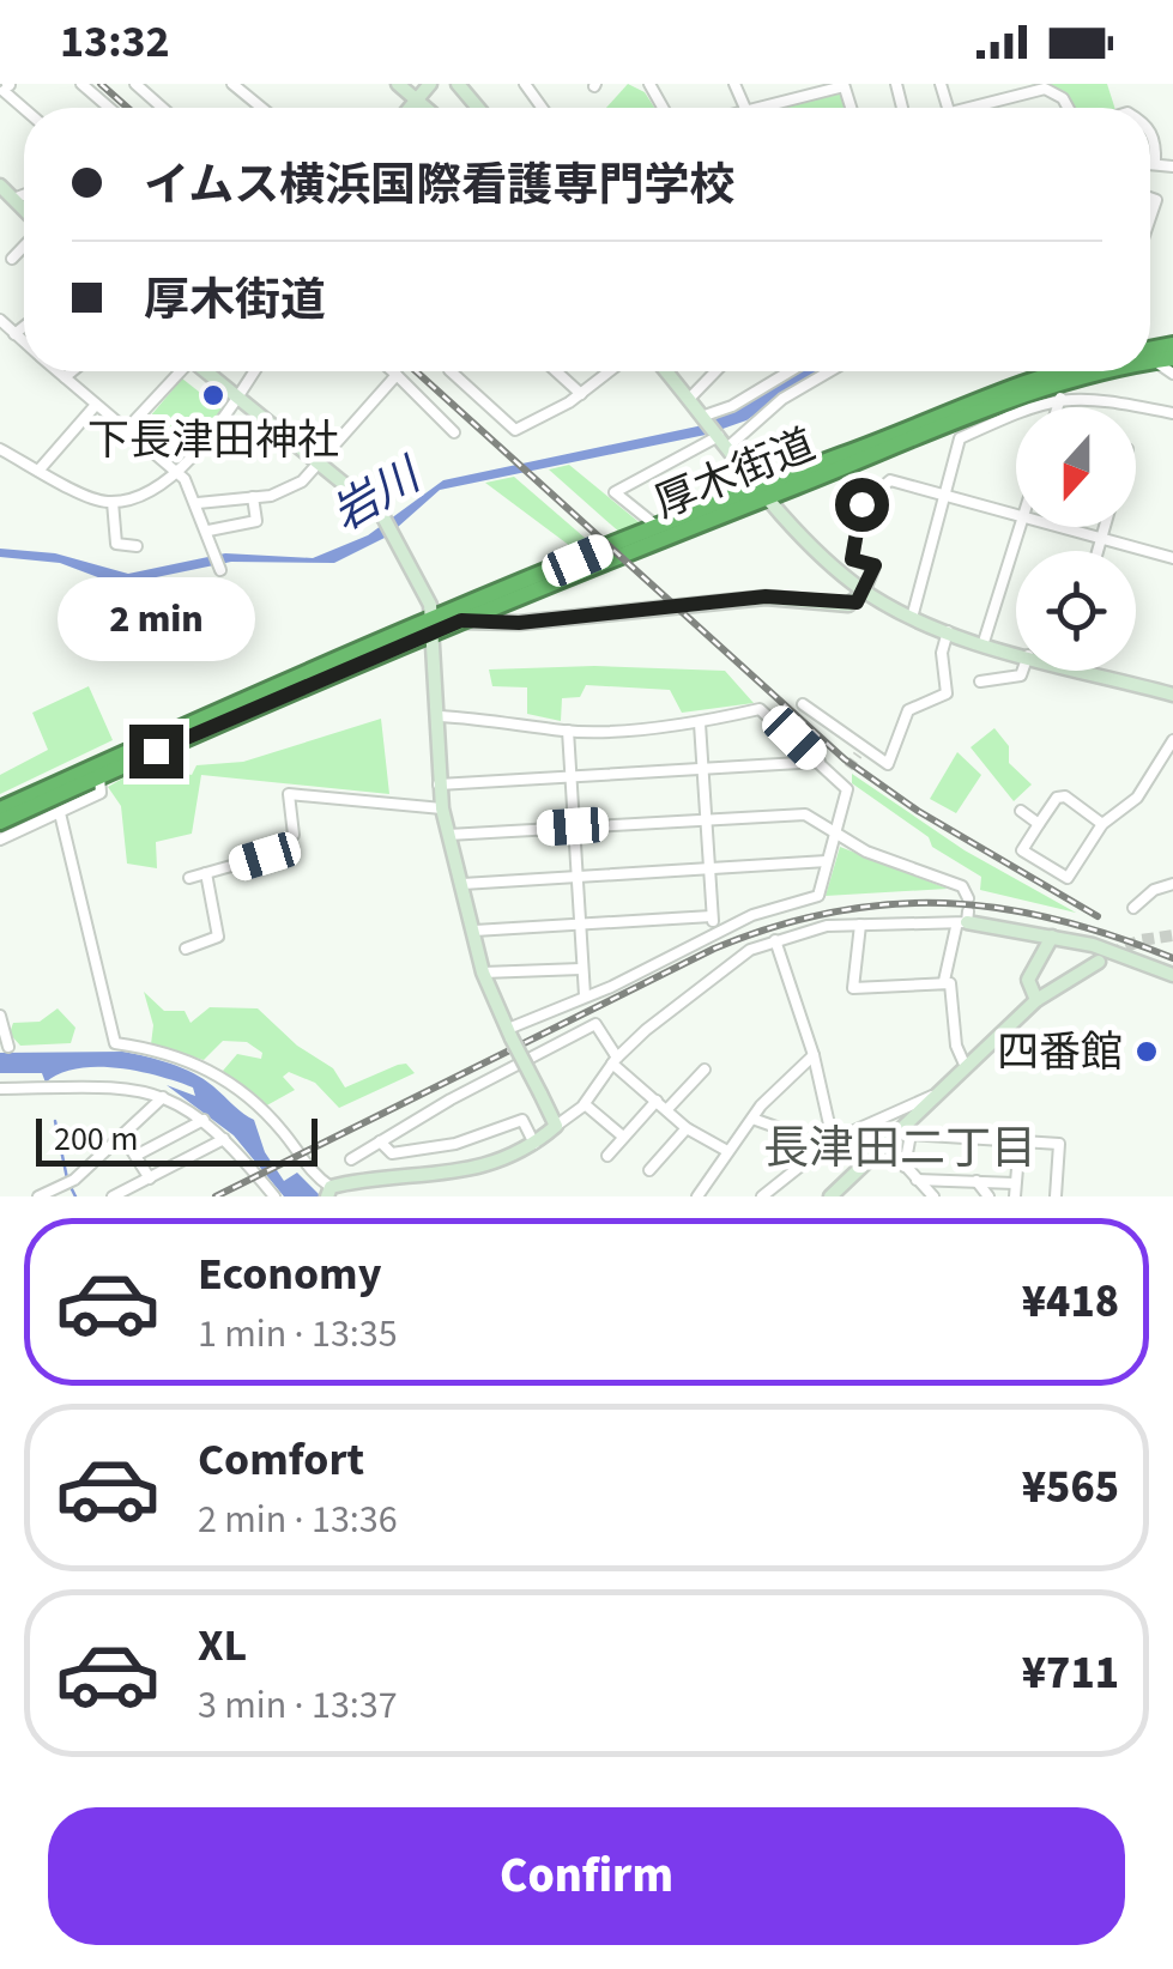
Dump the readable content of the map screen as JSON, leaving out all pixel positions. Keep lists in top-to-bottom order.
{
  "streets": {
    "highway": ["厚木街道"]
  },
  "districts": ["長津田二丁目"],
  "water": ["岩川"],
  "places": ["下長津田神社", "四番館"],
  "scale_bar": "200 m",
  "north": "bottom",
  "page": {
    "status": "13:32",
    "banner": ["イムス横浜国際看護専門学校", "厚木街道"],
    "bubble": "2 min",
    "scale": "200 m",
    "list": [
      {
        "name": "Economy",
        "note": "1 min · 13:35",
        "value": "¥418"
      },
      {
        "name": "Comfort",
        "note": "2 min · 13:36",
        "value": "¥565"
      },
      {
        "name": "XL",
        "note": "3 min · 13:37",
        "value": "¥711"
      }
    ],
    "buttons": "Confirm"
  }
}
